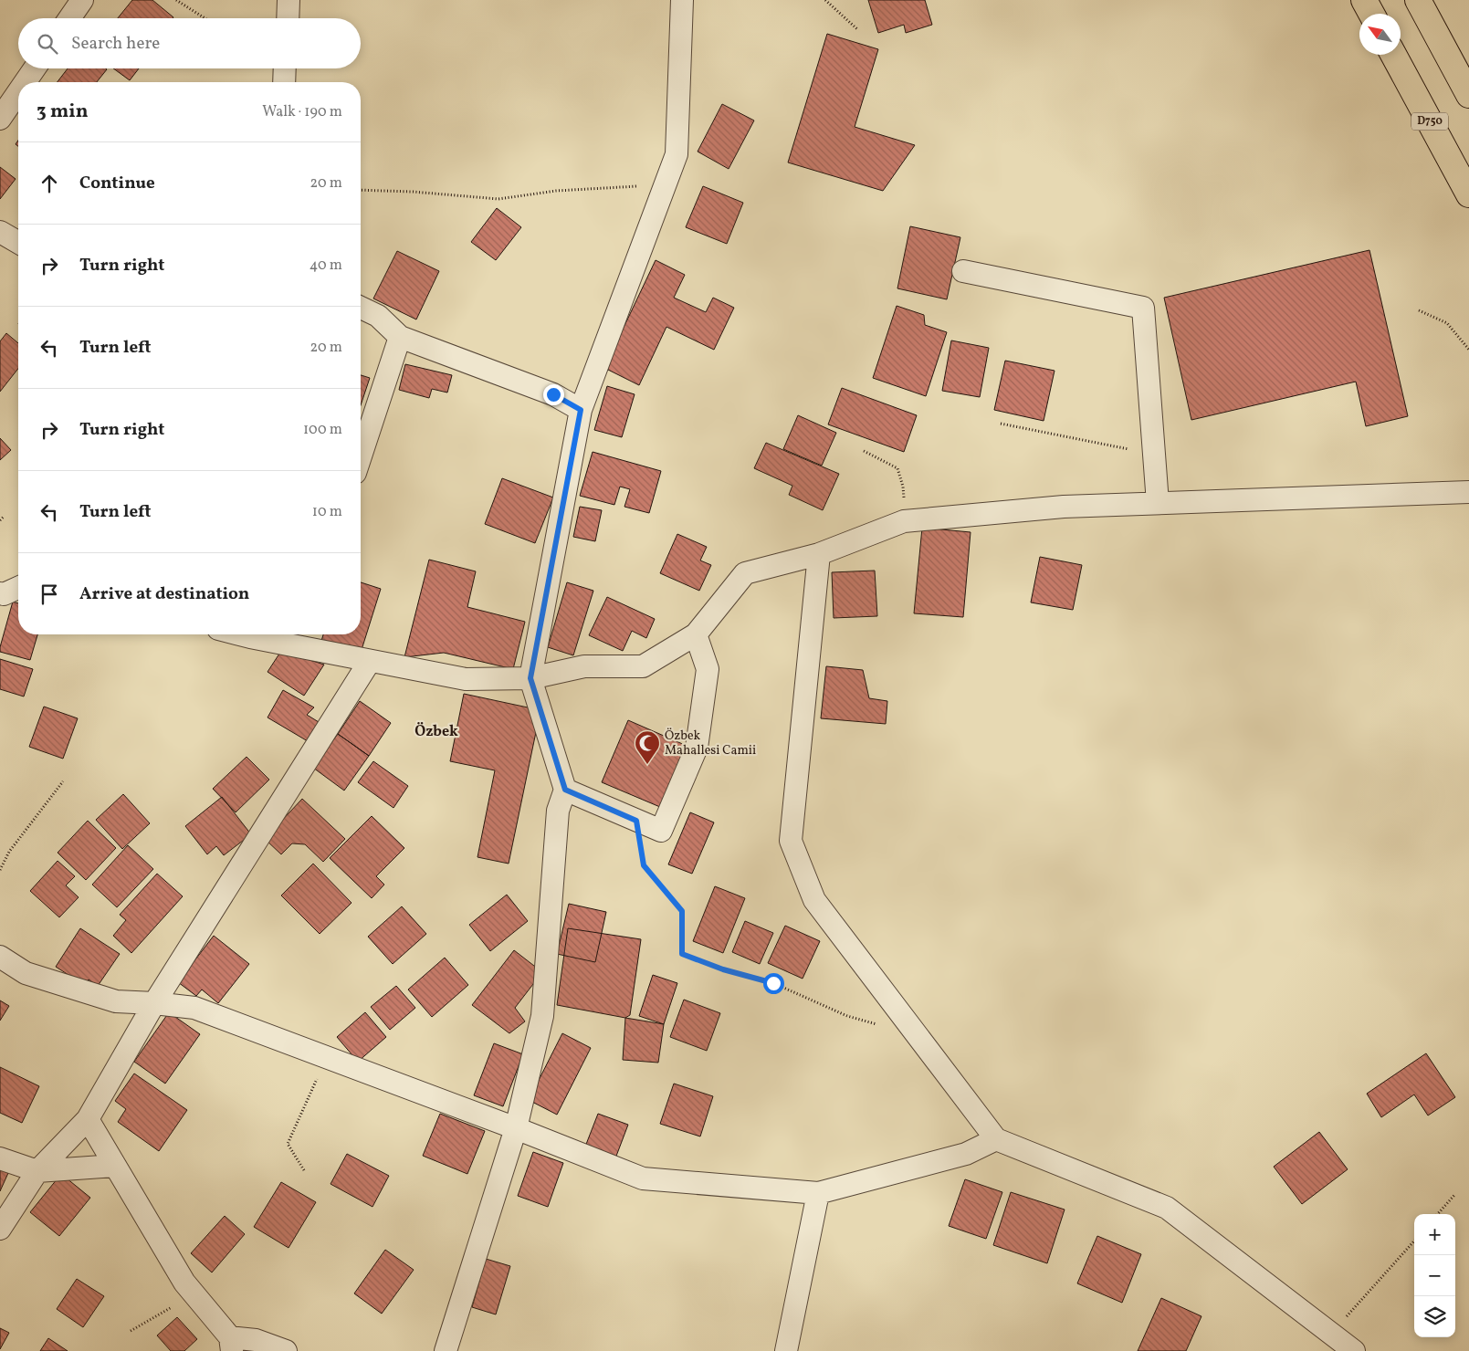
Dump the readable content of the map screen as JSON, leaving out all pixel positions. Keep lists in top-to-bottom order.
{
  "streets": {
    "highway": ["D750"]
  },
  "districts": ["Özbek"],
  "places": {
    "mosque": ["Özbek Mahallesi Camii"]
  },
  "north": "top left",
  "page": {
    "search": "Search here",
    "heading": ["3 min", "Walk · 190 m"],
    "list": [
      ["Continue", "20 m"],
      ["Turn right", "40 m"],
      ["Turn left", "20 m"],
      ["Turn right", "100 m"],
      ["Turn left", "10 m"],
      "Arrive at destination"
    ],
    "map_buttons": ["+", "−"]
  }
}
